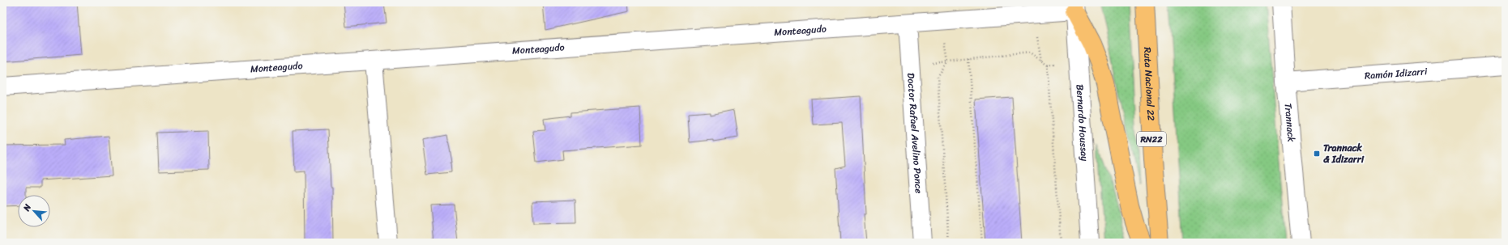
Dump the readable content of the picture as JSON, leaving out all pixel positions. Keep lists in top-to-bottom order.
{
  "streets": {
    "main road": ["Ruta Nacional 22", "RN22"],
    "street": [
      "Monteagudo",
      "Ramón Idizarri",
      "Bernardo Houssay",
      "Trannack",
      "Doctor Rafael Avelino Ponce"
    ]
  },
  "crossings": [
    ["Monteagudo", "Bernardo Houssay"],
    ["Monteagudo", "Doctor Rafael Avelino Ponce"],
    ["Ramón Idizarri", "Trannack"]
  ],
  "places": {
    "transit": ["Trannack & Idizarri"]
  },
  "north": "top left"
}
